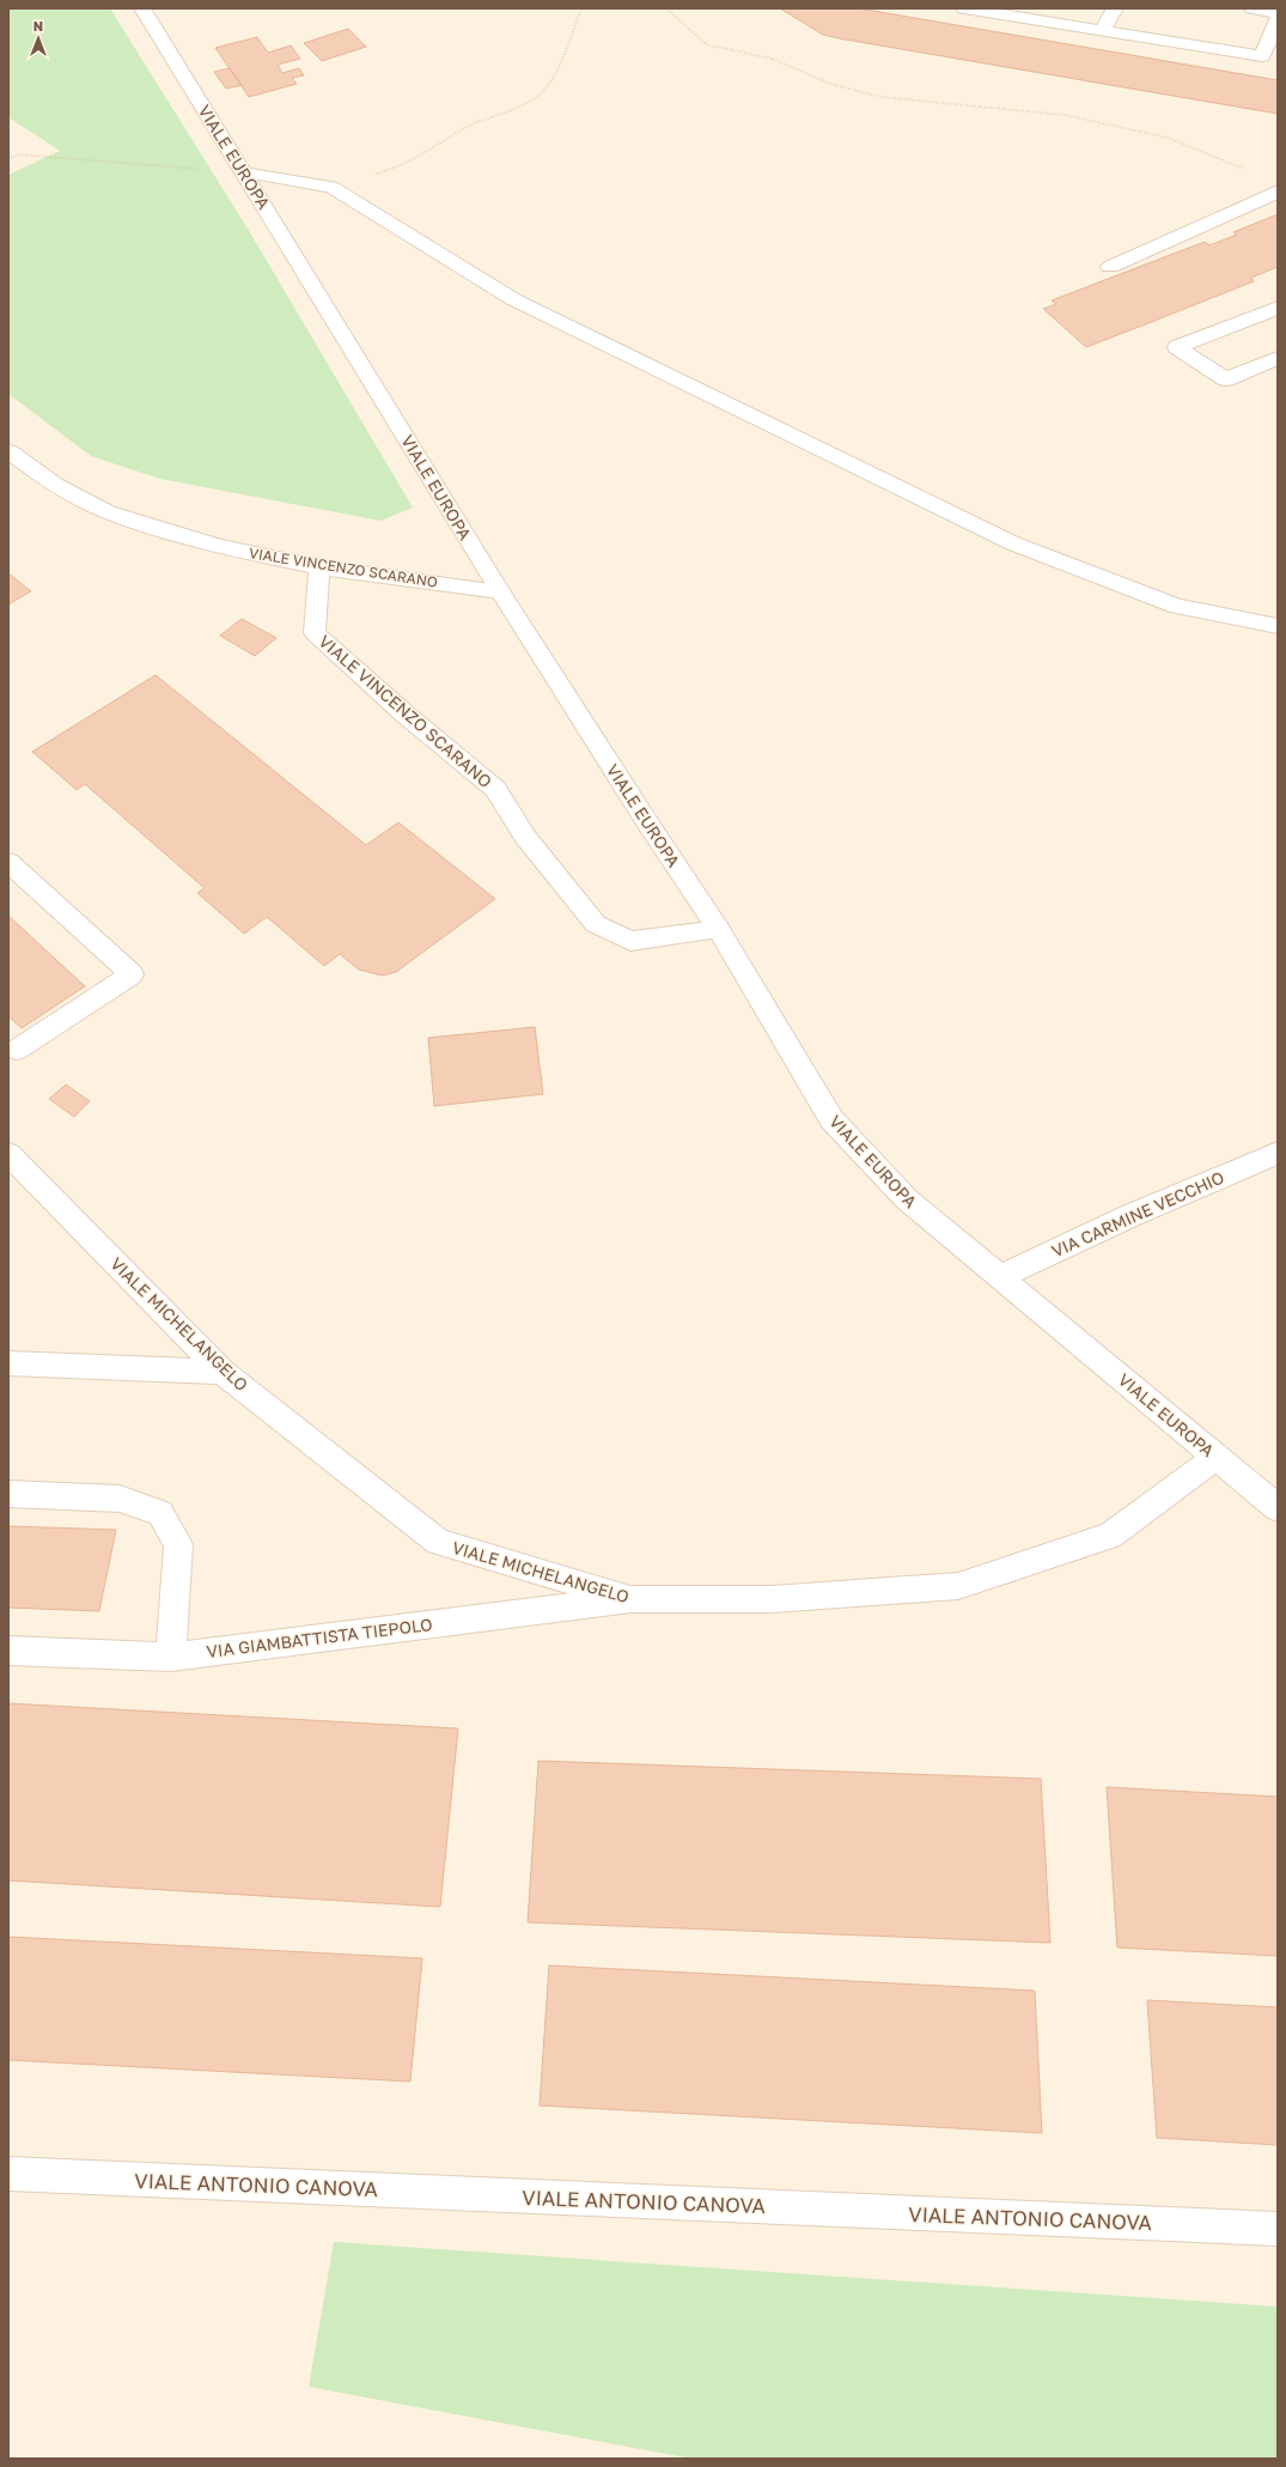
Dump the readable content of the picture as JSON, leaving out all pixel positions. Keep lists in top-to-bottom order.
{
  "streets": {
    "street": [
      "VIALE EUROPA",
      "VIALE VINCENZO SCARANO",
      "VIA CARMINE VECCHIO",
      "VIALE MICHELANGELO",
      "VIA GIAMBATTISTA TIEPOLO",
      "VIALE ANTONIO CANOVA"
    ]
  },
  "crossings": [
    ["VIALE EUROPA", "VIALE VINCENZO SCARANO"],
    ["VIALE EUROPA", "VIA CARMINE VECCHIO"],
    ["VIALE EUROPA", "VIALE MICHELANGELO"],
    ["VIALE MICHELANGELO", "VIA GIAMBATTISTA TIEPOLO"]
  ],
  "north": "top"
}
